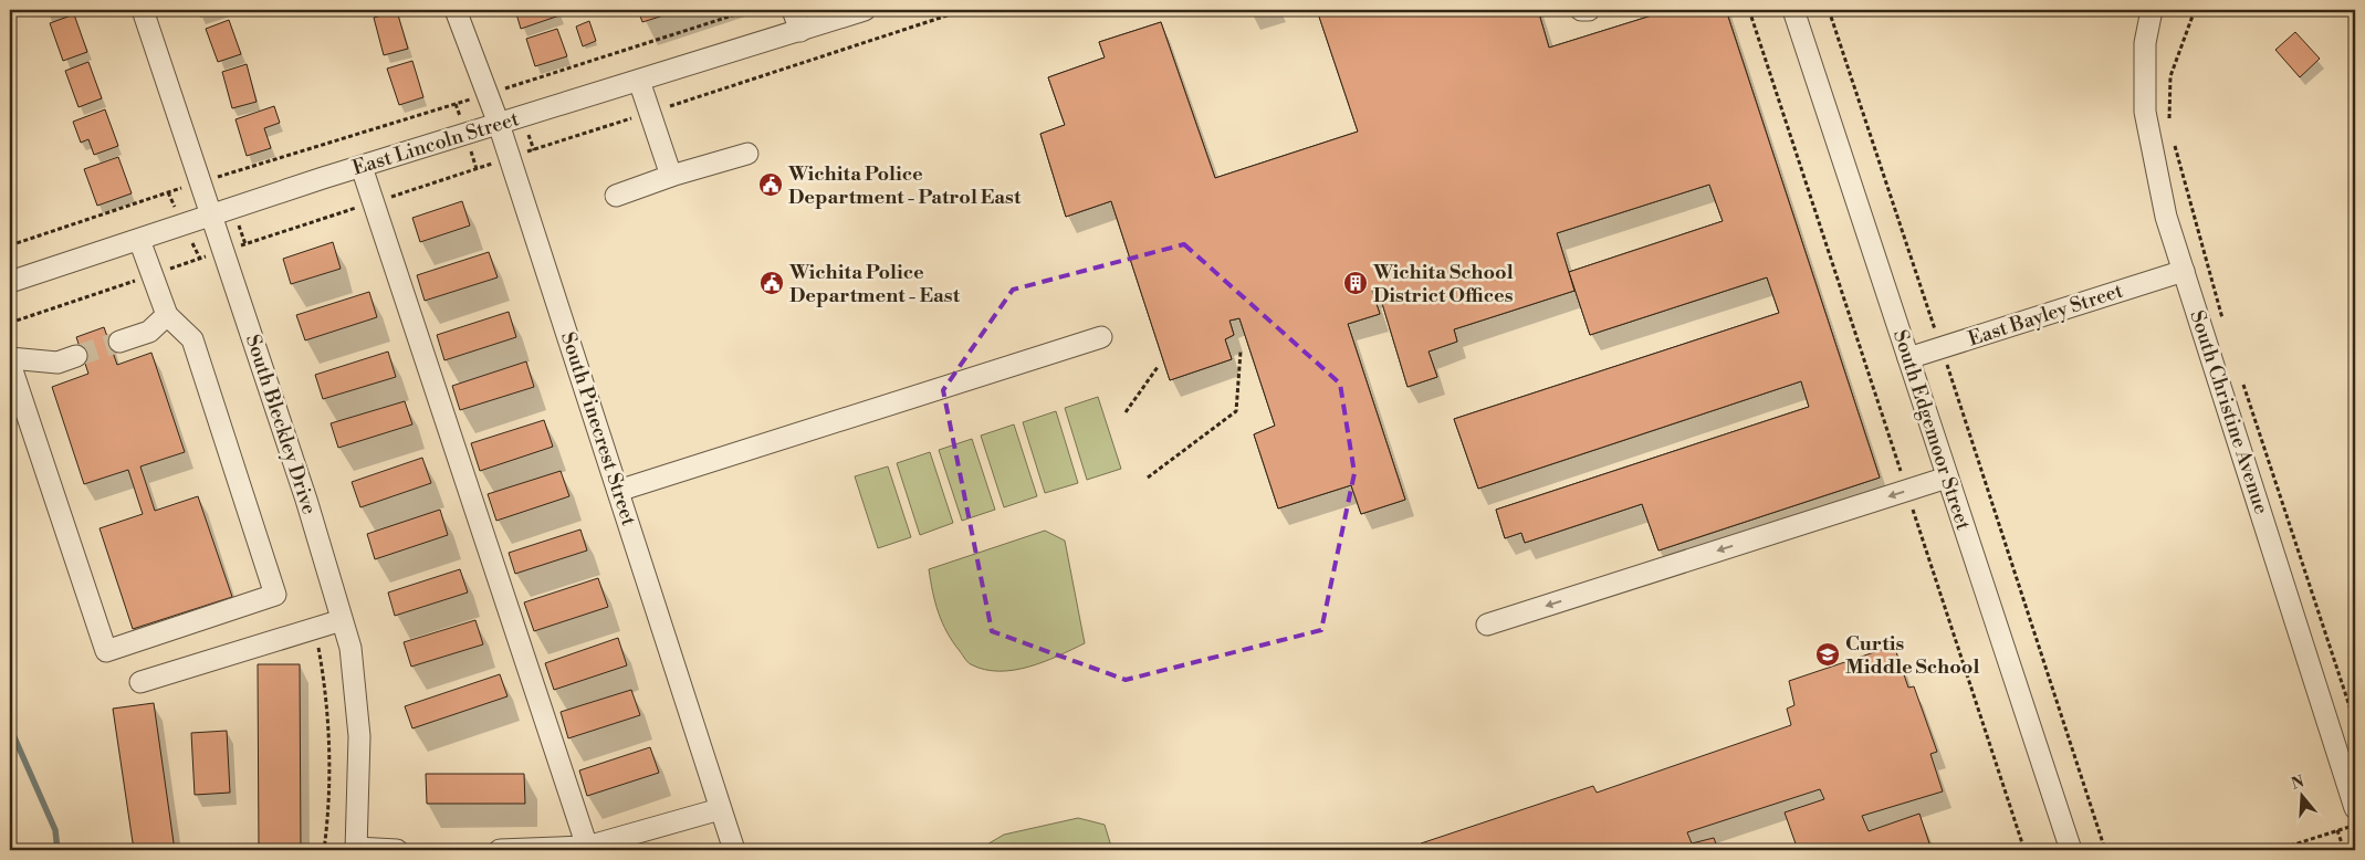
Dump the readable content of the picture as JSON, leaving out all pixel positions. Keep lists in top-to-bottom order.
{
  "streets": {
    "street": [
      "East Lincoln Street",
      "East Bayley Street",
      "South Christine Avenue",
      "South Bleckley Drive",
      "South Pinecrest Street",
      "South Edgemoor Street"
    ]
  },
  "crossings": [
    ["East Lincoln Street", "South Bleckley Drive"],
    ["East Lincoln Street", "South Pinecrest Street"],
    ["East Bayley Street", "South Christine Avenue"],
    ["East Bayley Street", "South Edgemoor Street"]
  ],
  "places": {
    "public building": ["Wichita Police Department - Patrol East", "Wichita Police Department - East"],
    "building": ["Wichita School District Offices"],
    "school or university": ["Curtis Middle School"]
  },
  "north": "top"
}
